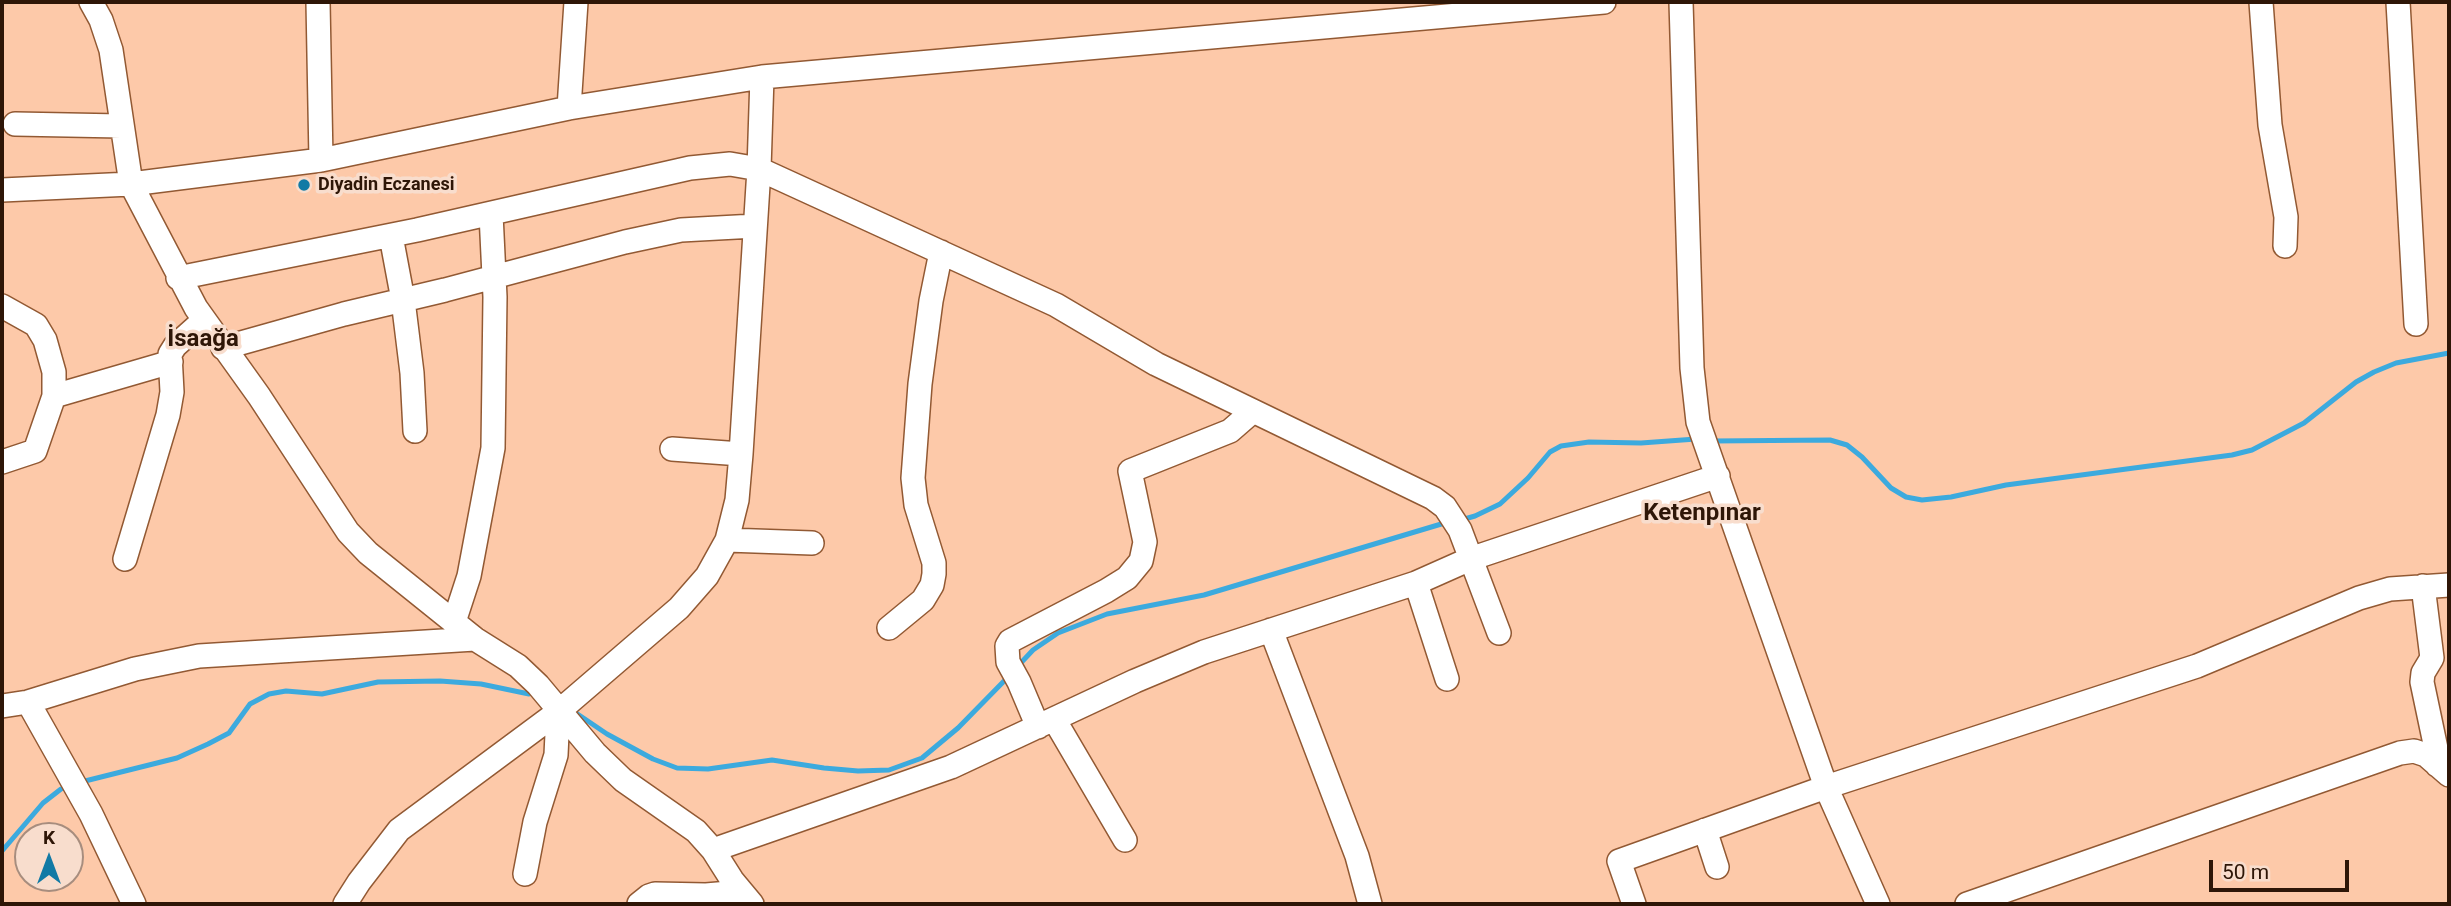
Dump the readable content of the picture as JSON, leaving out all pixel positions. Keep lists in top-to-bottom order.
{
  "districts": ["İsaağa", "Ketenpınar"],
  "places": ["Diyadin Eczanesi"],
  "scale_bar": "50 m",
  "north": "top"
}
